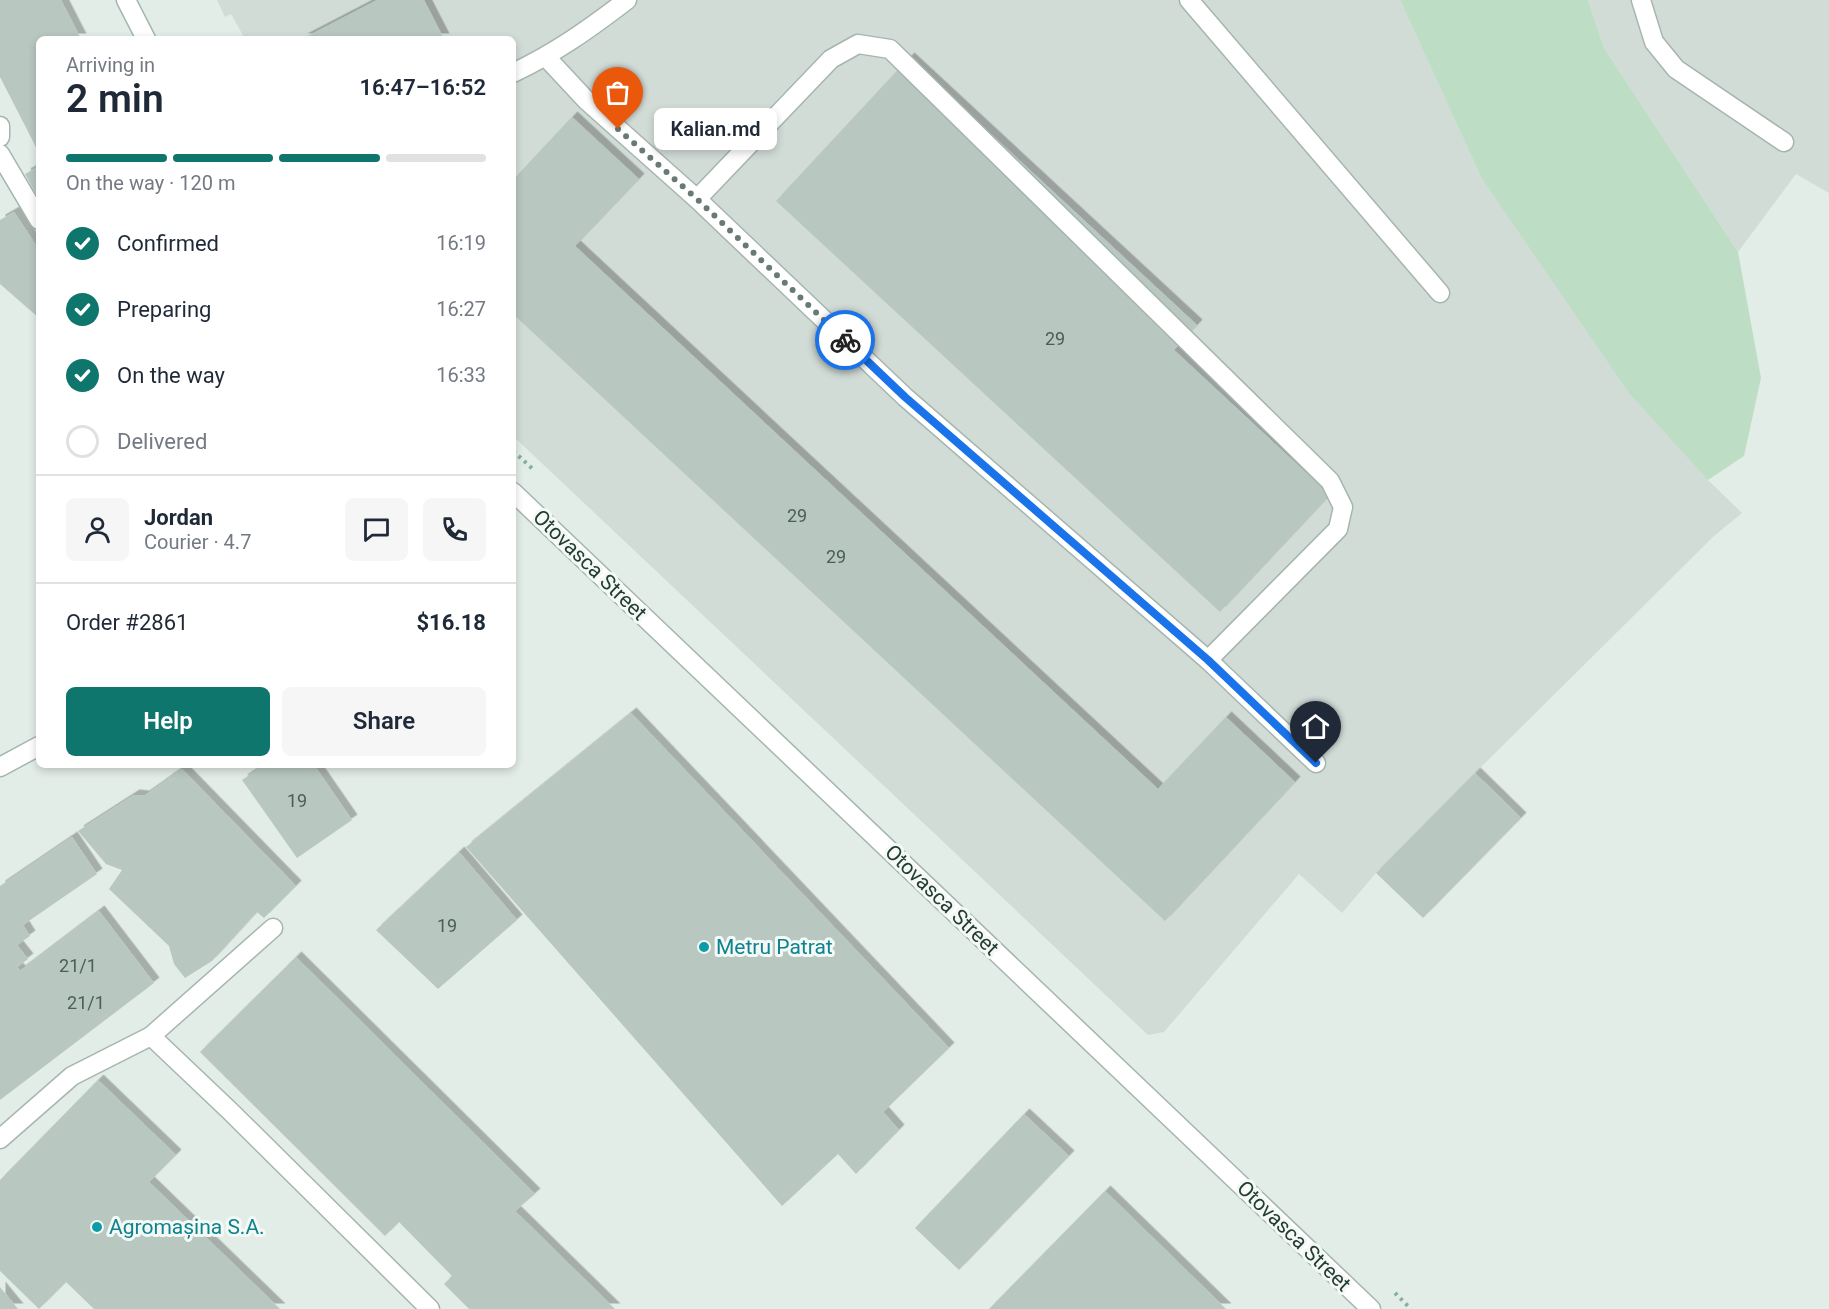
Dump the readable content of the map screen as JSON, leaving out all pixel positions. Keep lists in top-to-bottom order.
{
  "streets": {
    "street": ["Otovasca Street"]
  },
  "places": ["Kalian.md", "Metru Patrat", "Agromașina S.A."],
  "house_numbers": [
    "29",
    "29",
    "29",
    "19",
    "19",
    "21/1",
    "21/1"
  ],
  "page": {
    "heading": ["2 min", "Arriving in", "16:47–16:52"],
    "panel": [
      "Jordan",
      "Courier · 4.7",
      "Order #2861",
      "$16.18"
    ],
    "bubble": "Kalian.md",
    "bar": "On the way · 120 m",
    "list": [
      ["Confirmed", "16:19"],
      ["Preparing", "16:27"],
      ["On the way", "16:33"],
      "Delivered"
    ],
    "buttons": ["Help", "Share"]
  }
}
